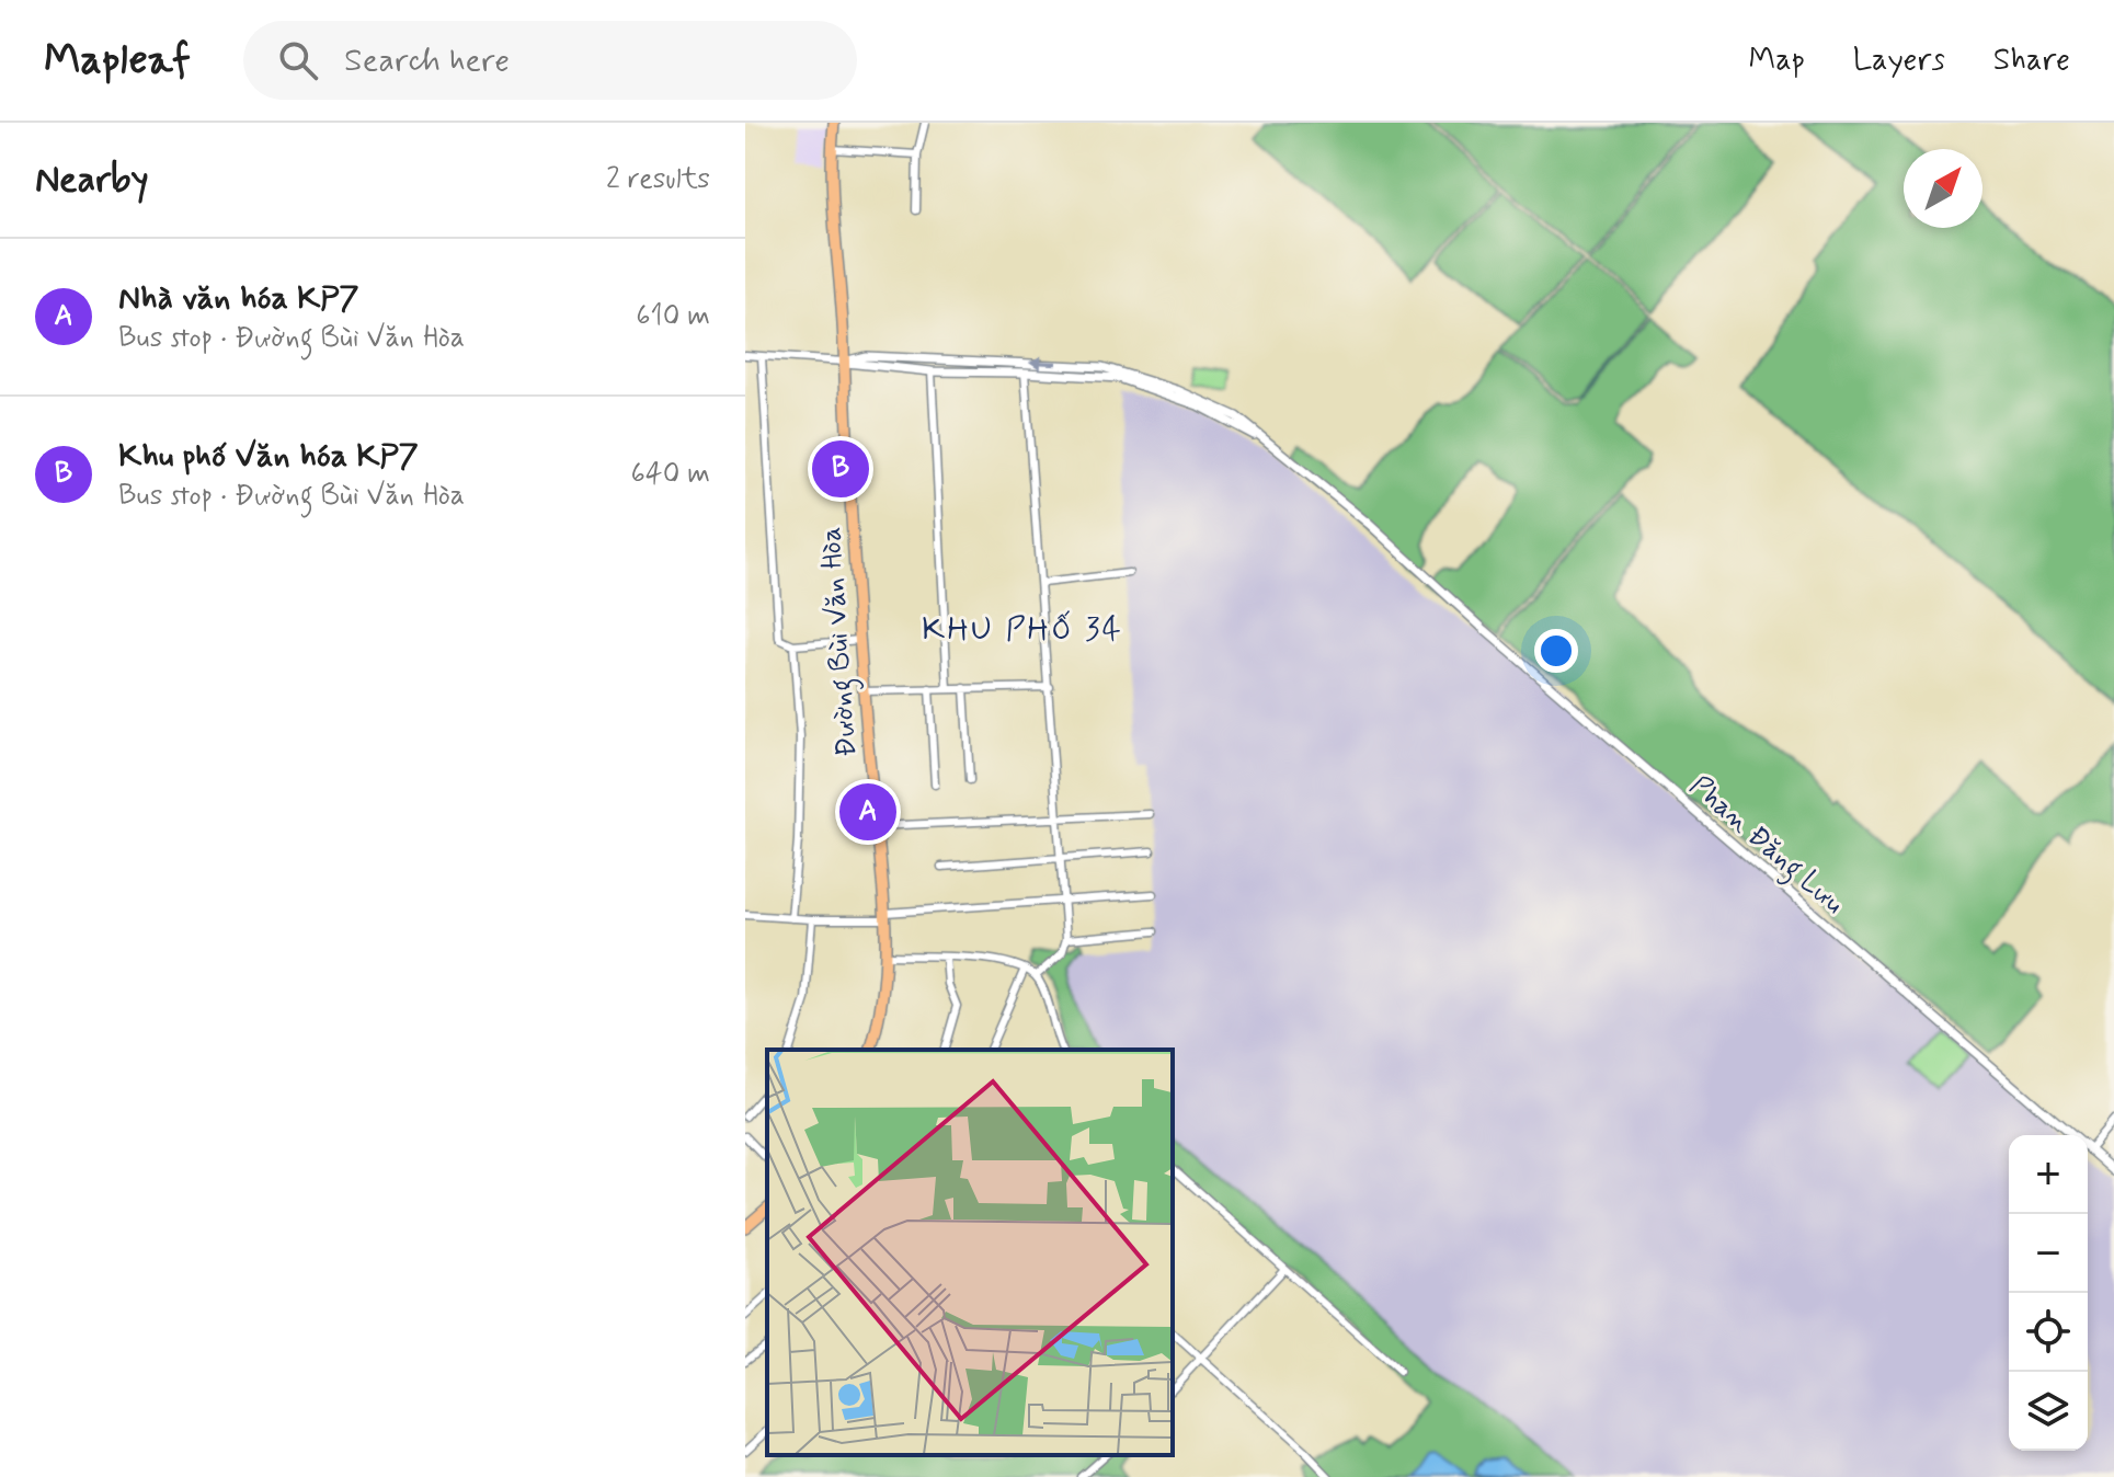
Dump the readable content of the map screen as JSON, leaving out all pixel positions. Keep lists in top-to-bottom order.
{
  "streets": {
    "main road": ["Đường Bùi Văn Hòa"],
    "street": ["Phan Đăng Lưu"]
  },
  "districts": ["KHU PHỐ 34"],
  "north": "top right",
  "page": {
    "header": "Mapleaf",
    "search": "Search here",
    "nav": ["Map", "Layers", "Share"],
    "heading": ["Nearby", "2 results"],
    "list": [
      {
        "mark": "A",
        "name": "Nhà văn hóa KP7",
        "note": "Bus stop · Đường Bùi Văn Hòa",
        "value": "610 m"
      },
      {
        "mark": "B",
        "name": "Khu phố Văn hóa KP7",
        "note": "Bus stop · Đường Bùi Văn Hòa",
        "value": "640 m"
      }
    ],
    "pins": ["B", "A"],
    "map_buttons": ["+", "−"]
  }
}
